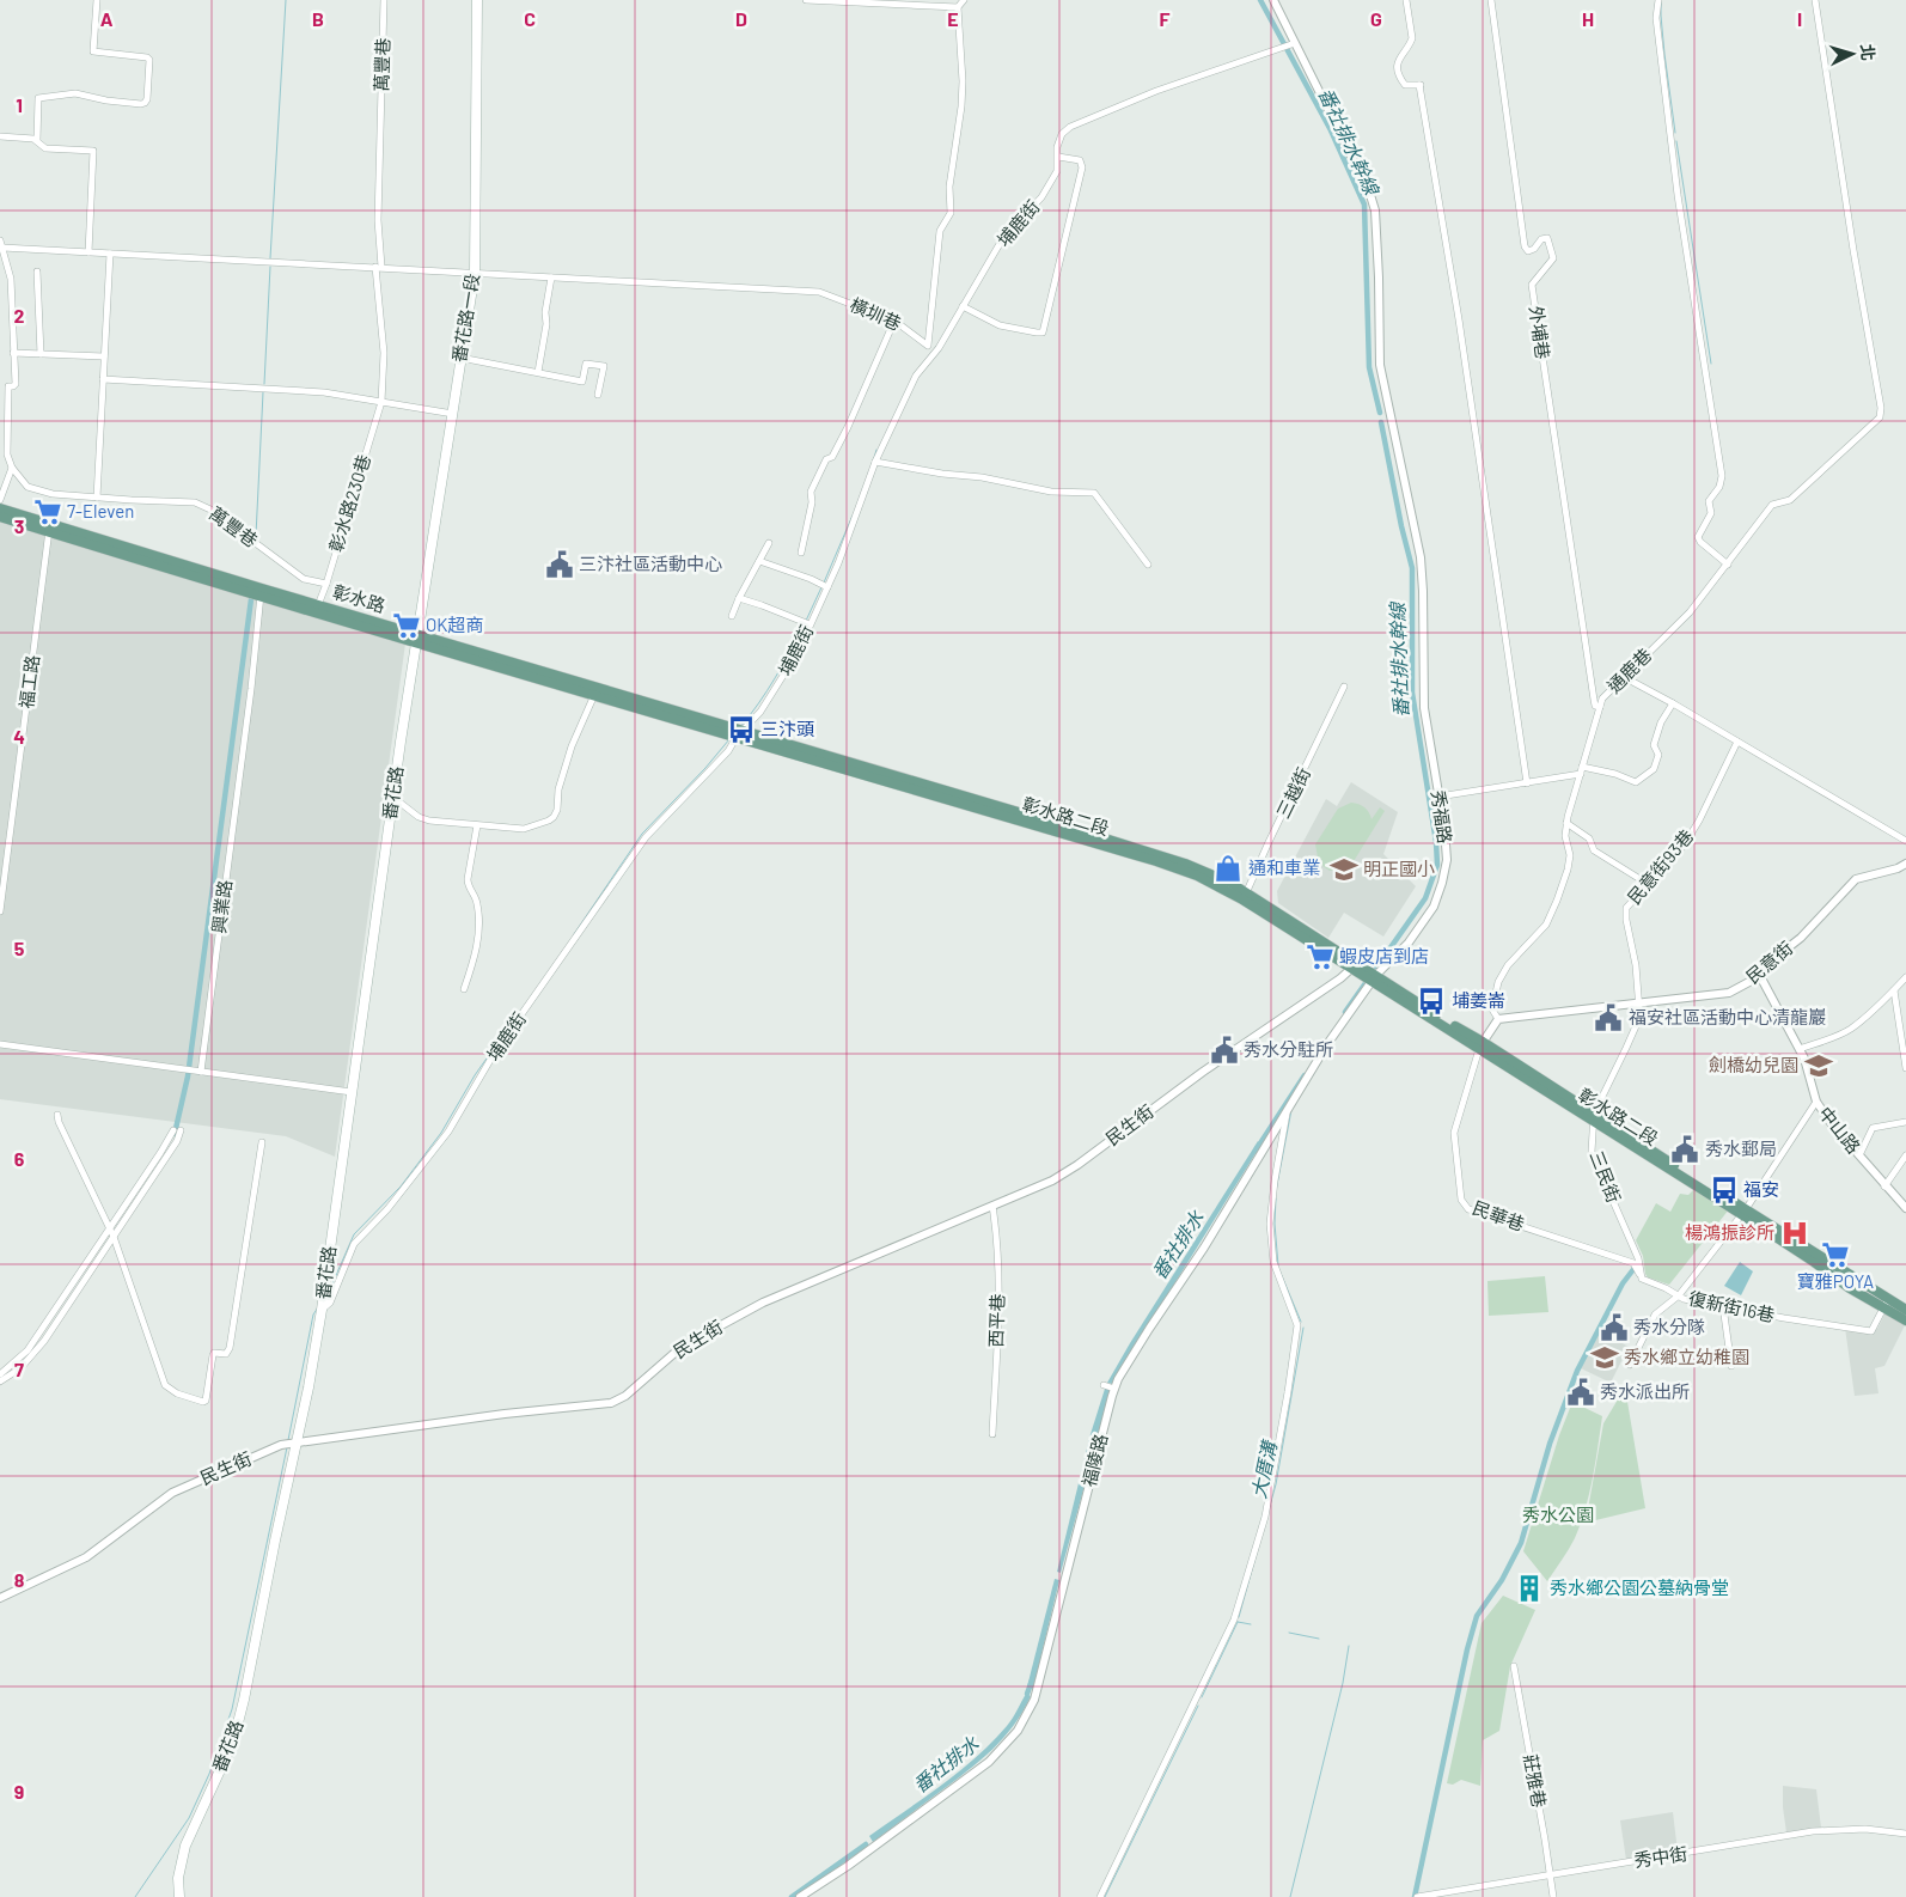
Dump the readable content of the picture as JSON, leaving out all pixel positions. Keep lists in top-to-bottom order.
{
  "streets": {
    "main road": [
      "番花路一段",
      "彰水路",
      "番花路",
      "彰水路二段"
    ],
    "street": [
      "萬豐巷",
      "埔鹿街",
      "橫圳巷",
      "外埔巷",
      "彰水路230巷",
      "通鹿巷",
      "福工路",
      "三越街",
      "秀福路",
      "民意街93巷",
      "興業路",
      "民意街",
      "民生街",
      "中山路",
      "三民街",
      "民華巷",
      "復新街16巷",
      "西平巷",
      "福陵路",
      "莊雅巷",
      "秀中街"
    ]
  },
  "crossings": [
    ["萬豐巷", "橫圳巷"],
    ["萬豐巷", "彰水路230巷"],
    ["埔鹿街", "彰水路"],
    ["埔鹿街", "番花路"],
    ["埔鹿街", "彰水路二段"],
    ["埔鹿街", "秀福路"],
    ["橫圳巷", "番花路一段"],
    ["番花路一段", "彰水路"],
    ["番花路一段", "番花路"],
    ["外埔巷", "通鹿巷"],
    ["彰水路230巷", "彰水路"],
    ["彰水路", "福工路"],
    ["彰水路", "番花路"],
    ["彰水路", "彰水路二段"],
    ["彰水路", "興業路"],
    ["通鹿巷", "民意街"],
    ["番花路", "民生街"],
    ["三越街", "彰水路二段"],
    ["彰水路二段", "秀福路"],
    ["彰水路二段", "民生街"],
    ["彰水路二段", "三民街"],
    ["彰水路二段", "民華巷"],
    ["彰水路二段", "復新街16巷"],
    ["彰水路二段", "福陵路"],
    ["秀福路", "福陵路"],
    ["民意街93巷", "民意街"],
    ["民意街93巷", "三民街"],
    ["民意街", "中山路"],
    ["民意街", "三民街"],
    ["民生街", "西平巷"],
    ["三民街", "民華巷"],
    ["莊雅巷", "秀中街"]
  ],
  "water": ["番社排水幹線", "番社排水", "大厝溝"],
  "parks": ["秀水公園"],
  "places": {
    "supermarket": [
      "7-Eleven",
      "OK超商",
      "蝦皮店到店",
      "寶雅POYA"
    ],
    "public building": [
      "三汴社區活動中心",
      "福安社區活動中心清龍巖",
      "秀水分駐所",
      "秀水郵局",
      "秀水分隊",
      "秀水派出所"
    ],
    "bus stop": ["三汴頭", "埔姜崙", "福安"],
    "shop": ["通和車業"],
    "school or university": ["明正國小", "劍橋幼兒園", "秀水鄉立幼稚園"],
    "hospital": ["楊鴻振診所"],
    "building": ["秀水鄉公園公墓納骨堂"]
  },
  "north": "right",
  "grid": {
    "columns": [
      "A",
      "B",
      "C",
      "D",
      "E",
      "F",
      "G",
      "H",
      "I"
    ],
    "rows": [
      "1",
      "2",
      "3",
      "4",
      "5",
      "6",
      "7",
      "8",
      "9"
    ]
  }
}
